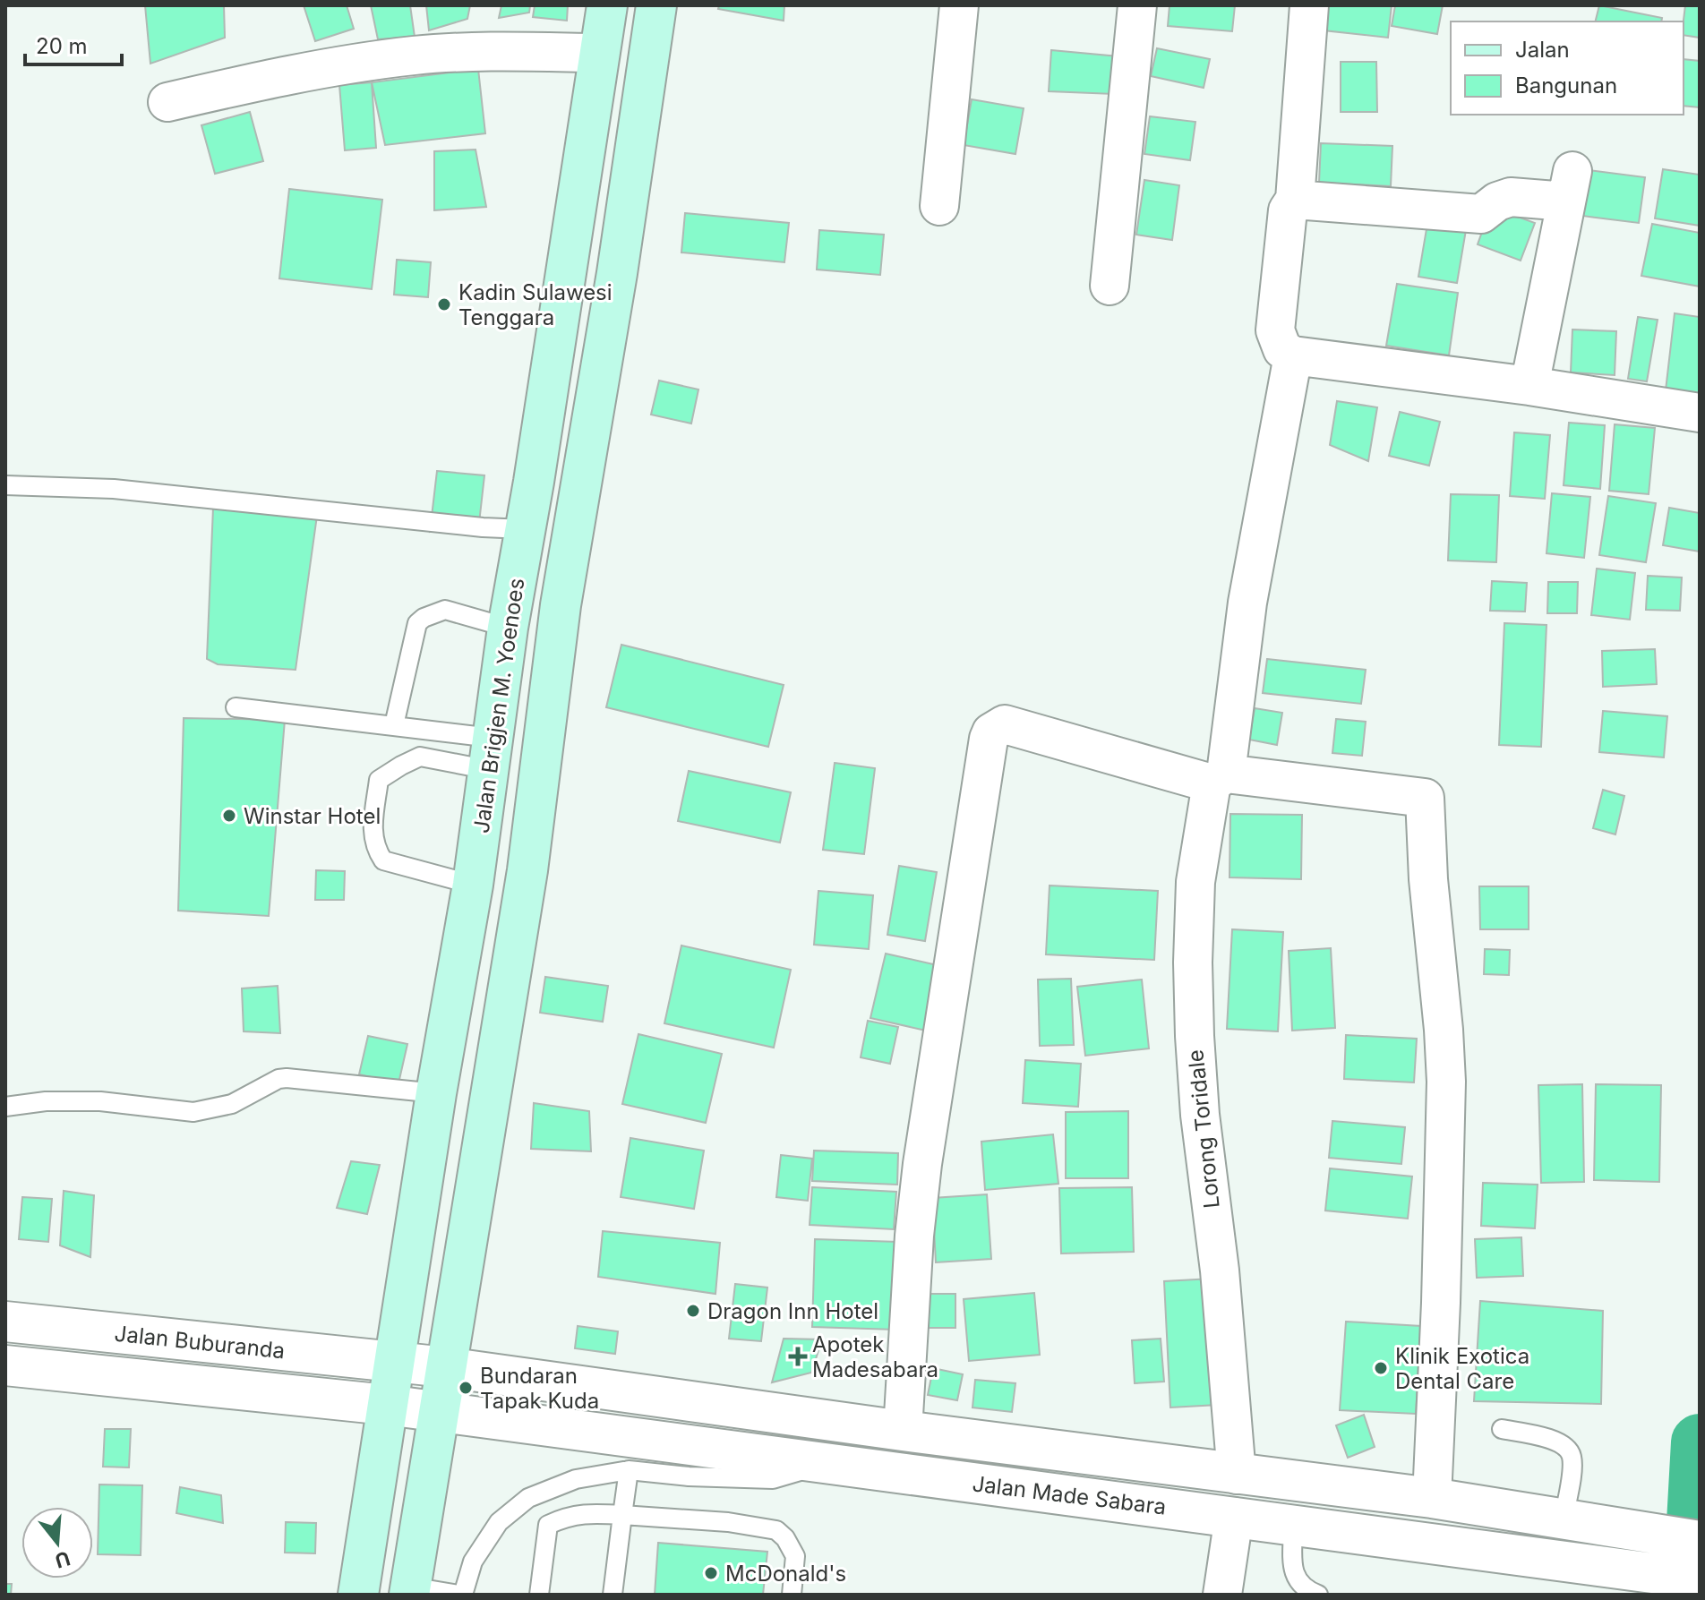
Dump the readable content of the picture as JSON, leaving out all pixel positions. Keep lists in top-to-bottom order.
{
  "streets": {
    "main road": ["Jalan Brigjen M. Yoenoes"],
    "street": ["Lorong Toridale", "Jalan Buburanda", "Jalan Made Sabara"]
  },
  "crossings": [
    ["Jalan Brigjen M. Yoenoes", "Jalan Buburanda"],
    ["Lorong Toridale", "Jalan Made Sabara"],
    ["Jalan Buburanda", "Jalan Made Sabara"]
  ],
  "places": {
    "other": [
      "Kadin Sulawesi Tenggara",
      "Winstar Hotel",
      "Dragon Inn Hotel",
      "Klinik Exotica Dental Care",
      "Bundaran Tapak Kuda",
      "McDonald's"
    ],
    "health": ["Apotek Madesabara"]
  },
  "legend": ["Jalan", "Bangunan"],
  "scale_bar": "20 m",
  "north": "bottom"
}
